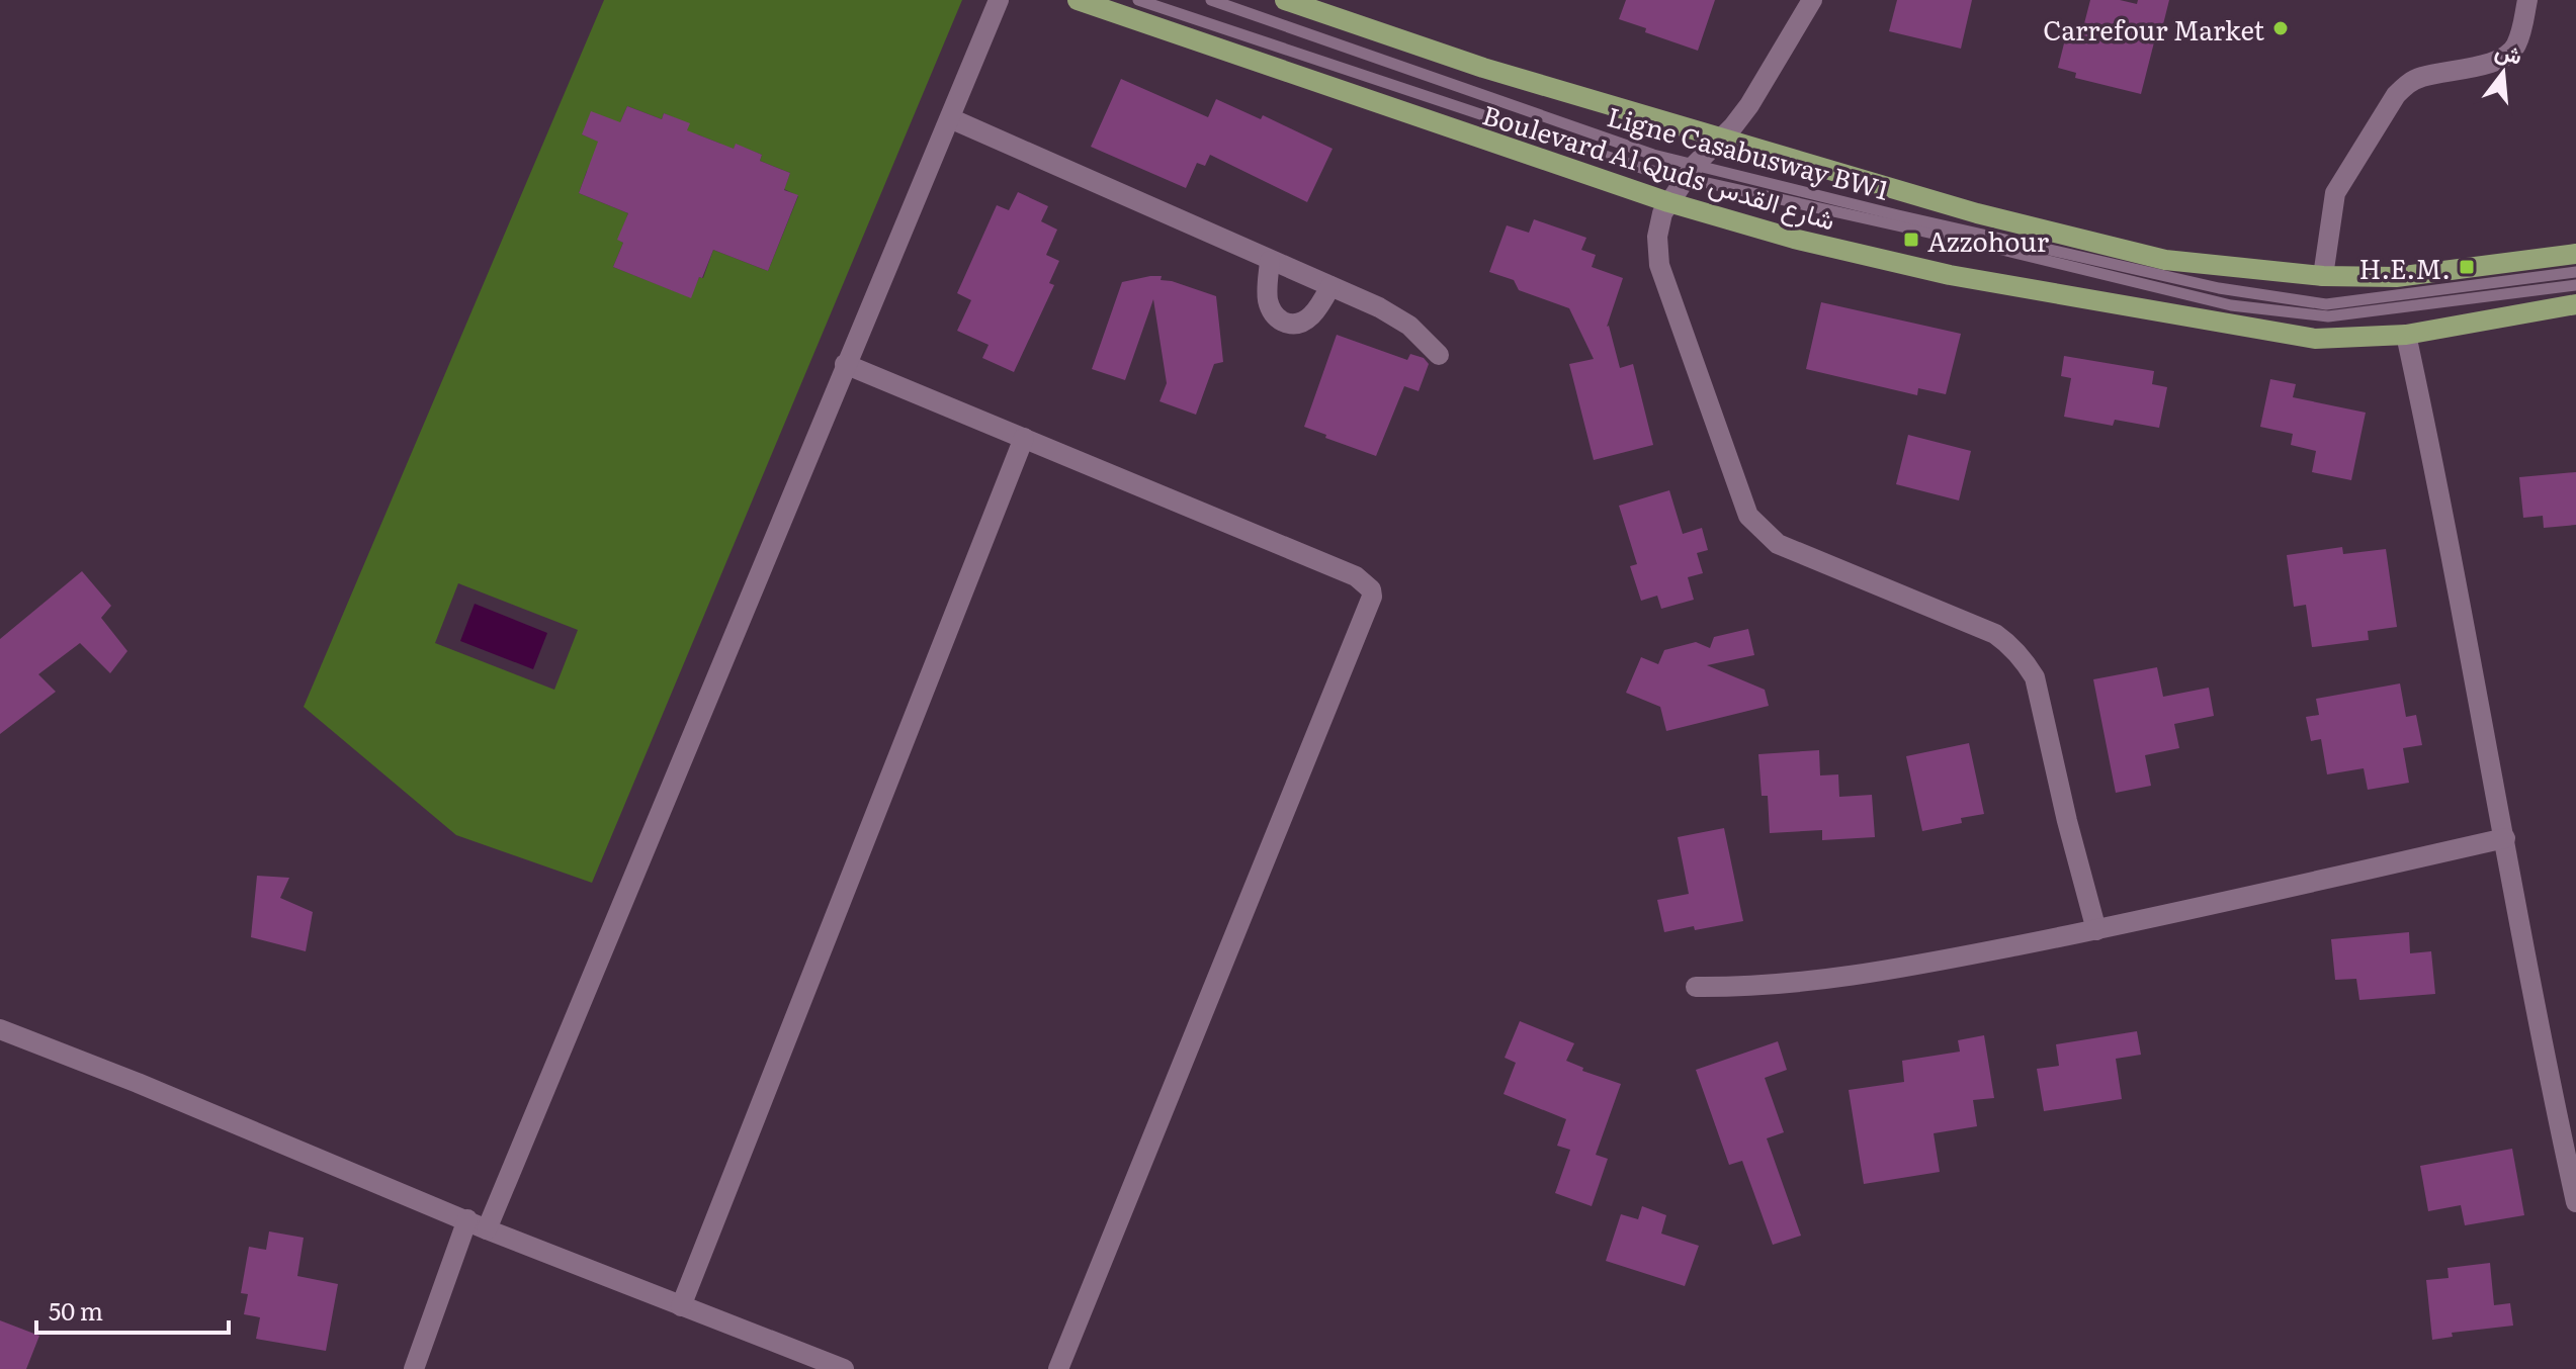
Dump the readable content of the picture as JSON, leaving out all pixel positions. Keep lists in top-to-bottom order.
{
  "streets": {
    "main road": ["Boulevard Al Quds شارع القدس"],
    "lane": ["Ligne Casabusway BW1"]
  },
  "places": {
    "other": ["Carrefour Market"],
    "transit": ["Azzohour", "H.E.M."]
  },
  "scale_bar": "50 m",
  "north": "top"
}
